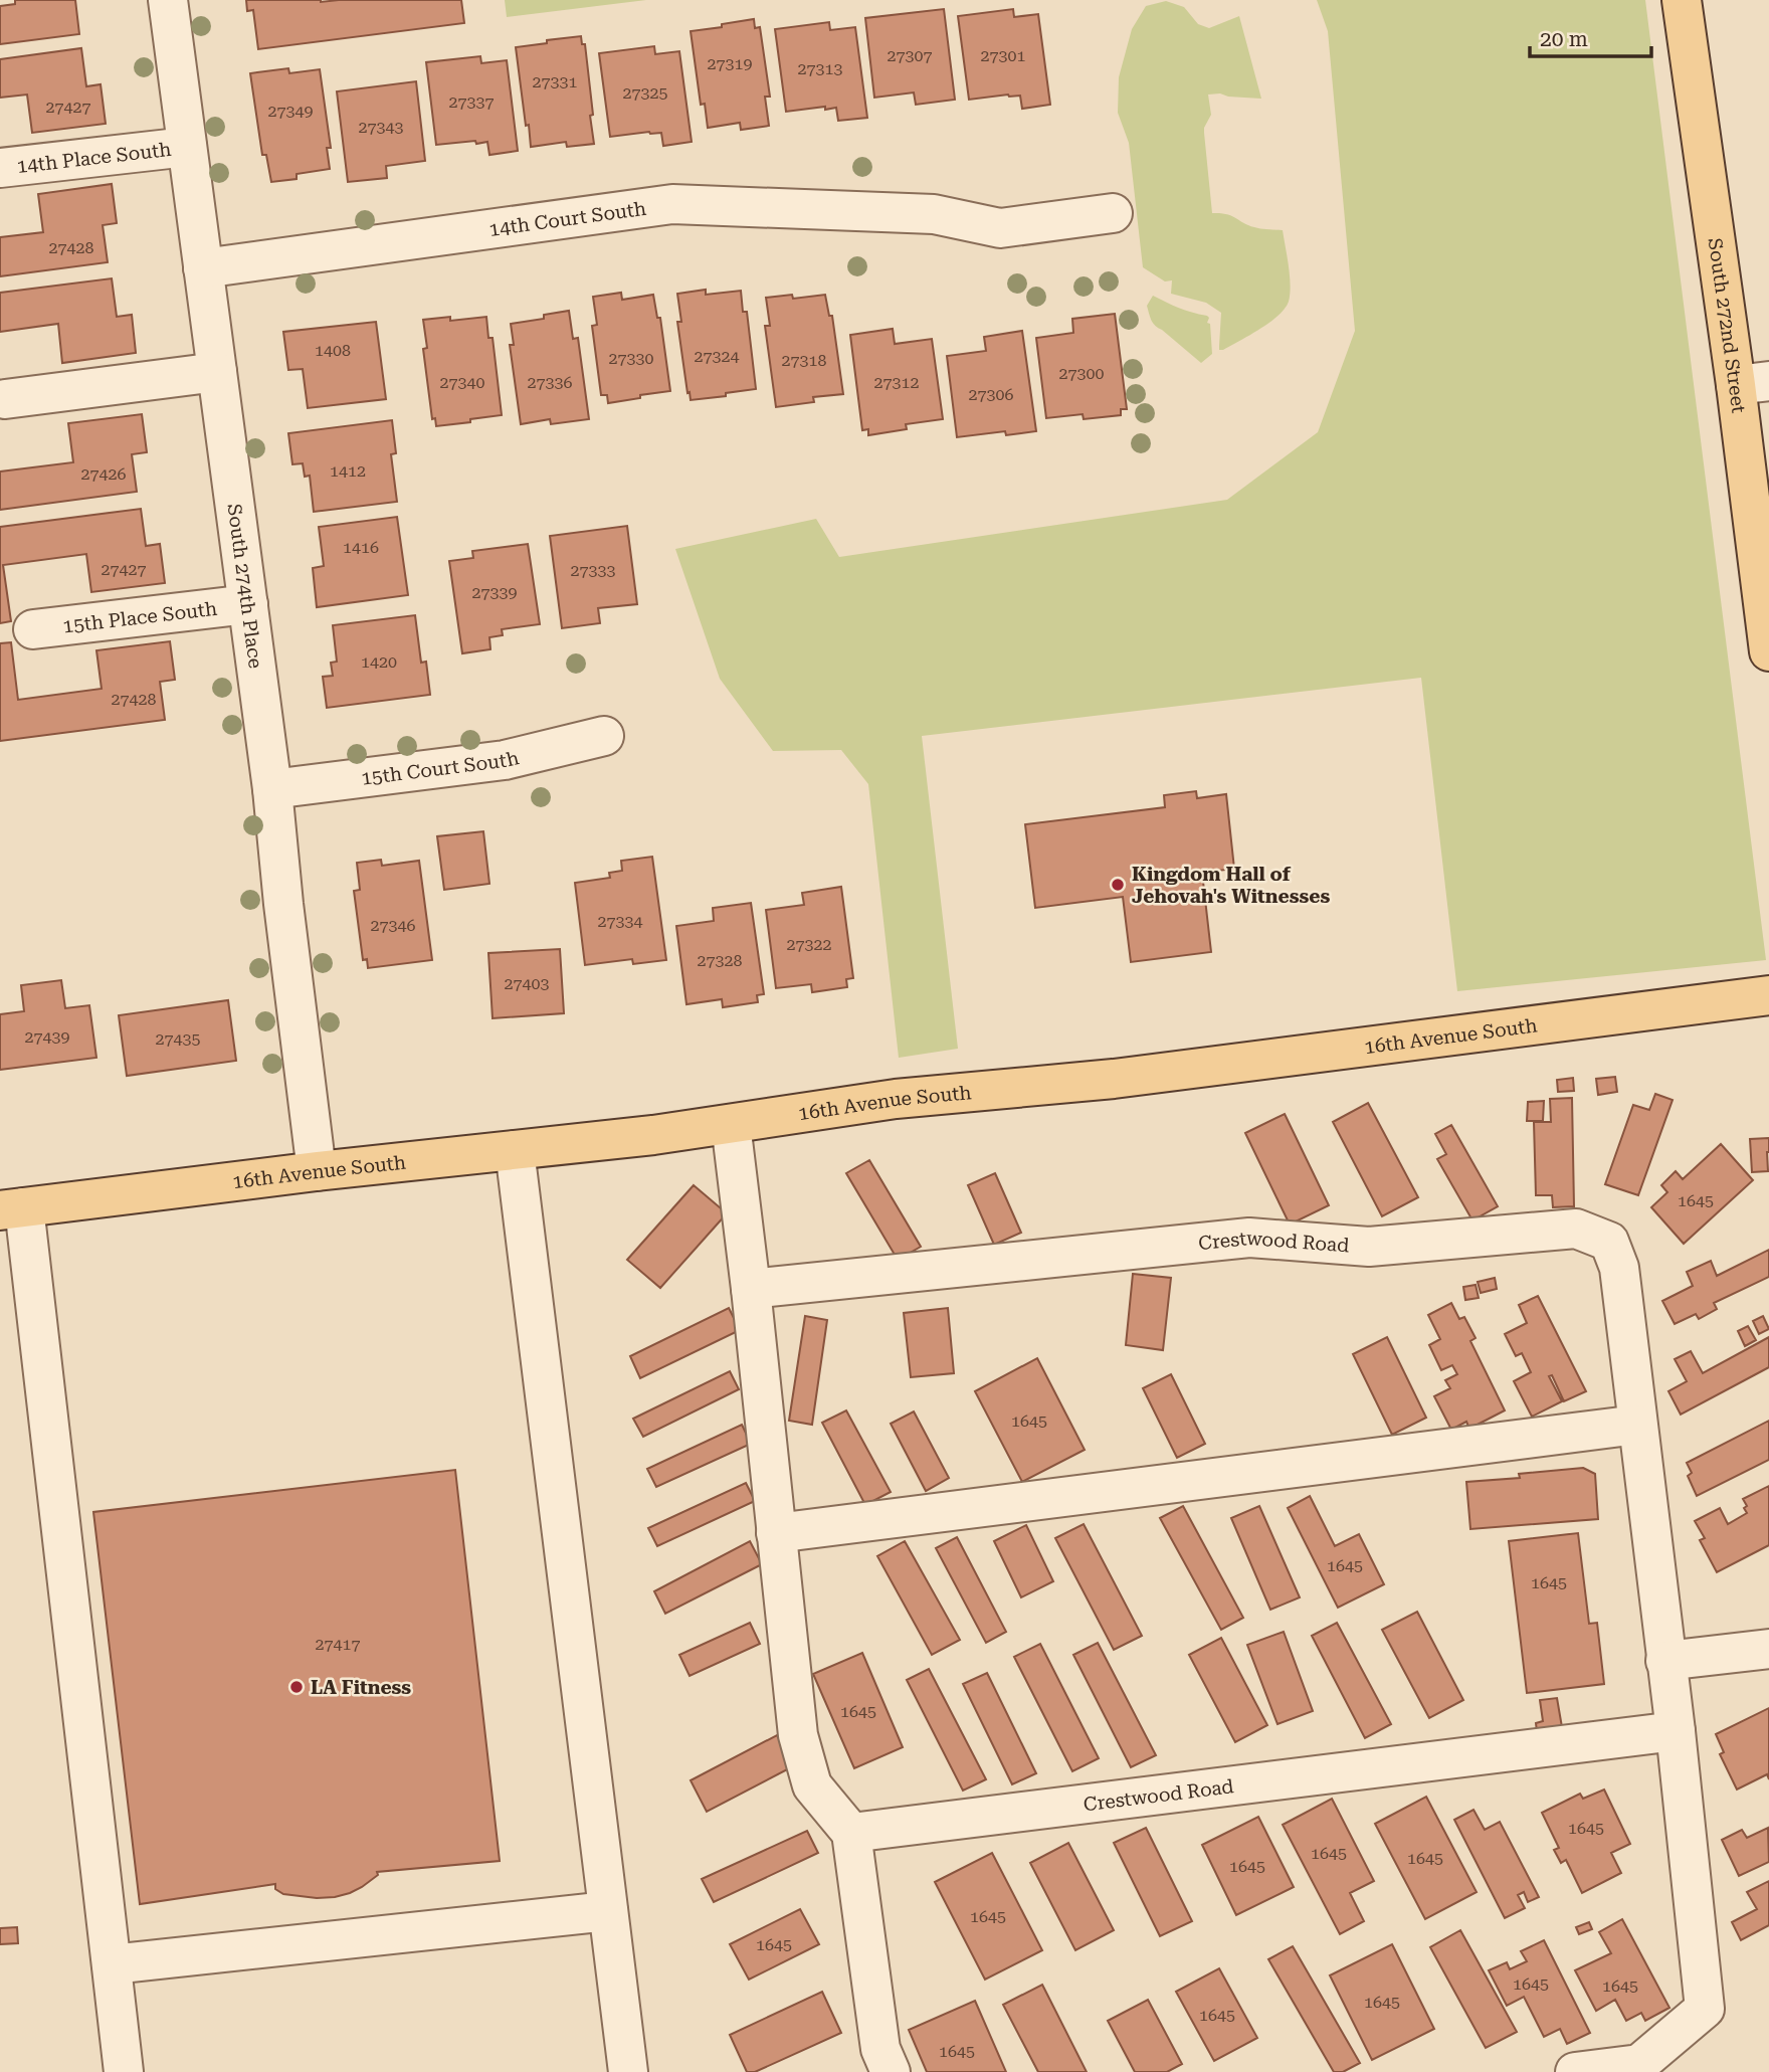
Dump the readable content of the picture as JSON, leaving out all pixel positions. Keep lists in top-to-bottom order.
{
  "streets": {
    "main road": ["South 272nd Street", "16th Avenue South"],
    "street": [
      "14th Place South",
      "14th Court South",
      "South 274th Place",
      "15th Place South",
      "15th Court South",
      "Crestwood Road"
    ]
  },
  "crossings": [
    ["14th Place South", "South 274th Place"],
    ["14th Court South", "South 274th Place"],
    ["South 274th Place", "15th Place South"],
    ["South 274th Place", "15th Court South"],
    ["South 274th Place", "16th Avenue South"]
  ],
  "places": ["Kingdom Hall of Jehovah's Witnesses", "LA Fitness"],
  "house_numbers": [
    "27307",
    "27301",
    "27319",
    "27313",
    "27331",
    "27325",
    "27337",
    "27427",
    "27349",
    "27343",
    "27428",
    "1408",
    "27324",
    "27330",
    "27318",
    "27300",
    "27340",
    "27336",
    "27312",
    "27306",
    "1412",
    "27426",
    "1416",
    "27427",
    "27333",
    "27339",
    "1420",
    "27428",
    "27334",
    "27346",
    "27322",
    "27328",
    "27403",
    "27439",
    "27435",
    "1645",
    "1645",
    "1645",
    "1645",
    "27417",
    "1645",
    "1645",
    "1645",
    "1645",
    "1645",
    "1645",
    "1645",
    "1645",
    "1645",
    "1645",
    "1645",
    "1645"
  ],
  "scale_bar": "20 m"
}
